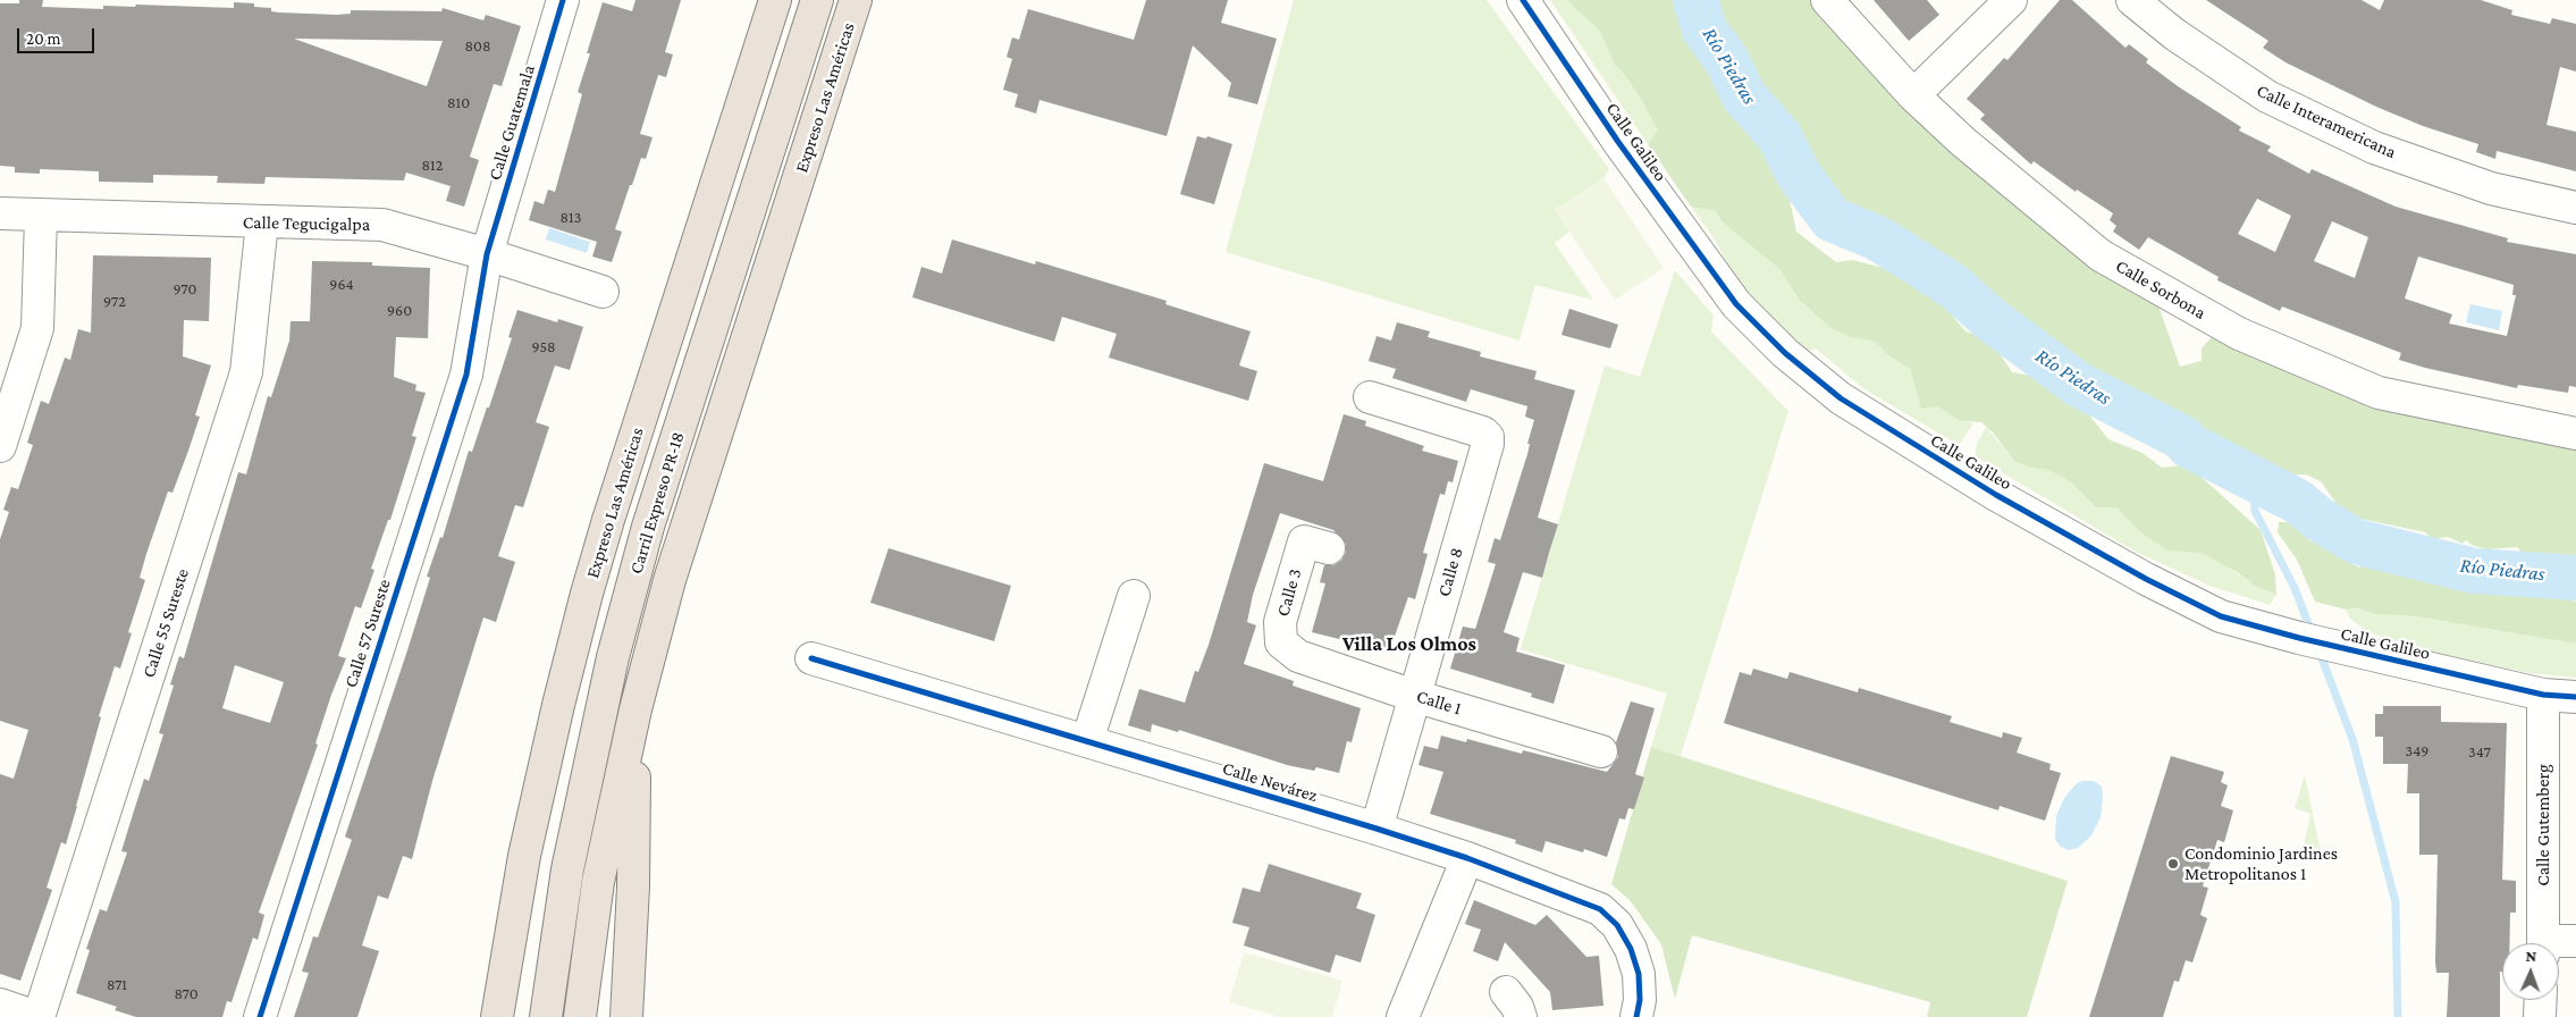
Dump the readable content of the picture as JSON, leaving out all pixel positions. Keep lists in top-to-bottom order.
{
  "streets": {
    "highway": ["Expreso Las Américas", "Carril Expreso PR-18"],
    "street": [
      "Calle Interamericana",
      "Calle Guatemala",
      "Calle Galileo",
      "Calle Tegucigalpa",
      "Calle Sorbona",
      "Calle 8",
      "Calle 3",
      "Calle 55 Sureste",
      "Calle 57 Sureste",
      "Calle 1",
      "Calle Nevárez",
      "Calle Gutemberg"
    ]
  },
  "crossings": [
    ["Calle Guatemala", "Calle Tegucigalpa"],
    ["Calle Guatemala", "Calle 57 Sureste"],
    ["Calle Galileo", "Calle Gutemberg"],
    ["Calle Tegucigalpa", "Calle 55 Sureste"],
    ["Calle Tegucigalpa", "Calle 57 Sureste"],
    ["Calle 8", "Calle 1"],
    ["Calle 8", "Calle Nevárez"],
    ["Calle 3", "Calle 1"]
  ],
  "districts": ["Villa Los Olmos"],
  "water": ["Río Piedras"],
  "places": ["Condominio Jardines Metropolitanos 1"],
  "house_numbers": [
    "808",
    "810",
    "812",
    "813",
    "964",
    "970",
    "972",
    "960",
    "958",
    "349",
    "347",
    "871",
    "870"
  ],
  "scale_bar": "20 m",
  "north": "top"
}
